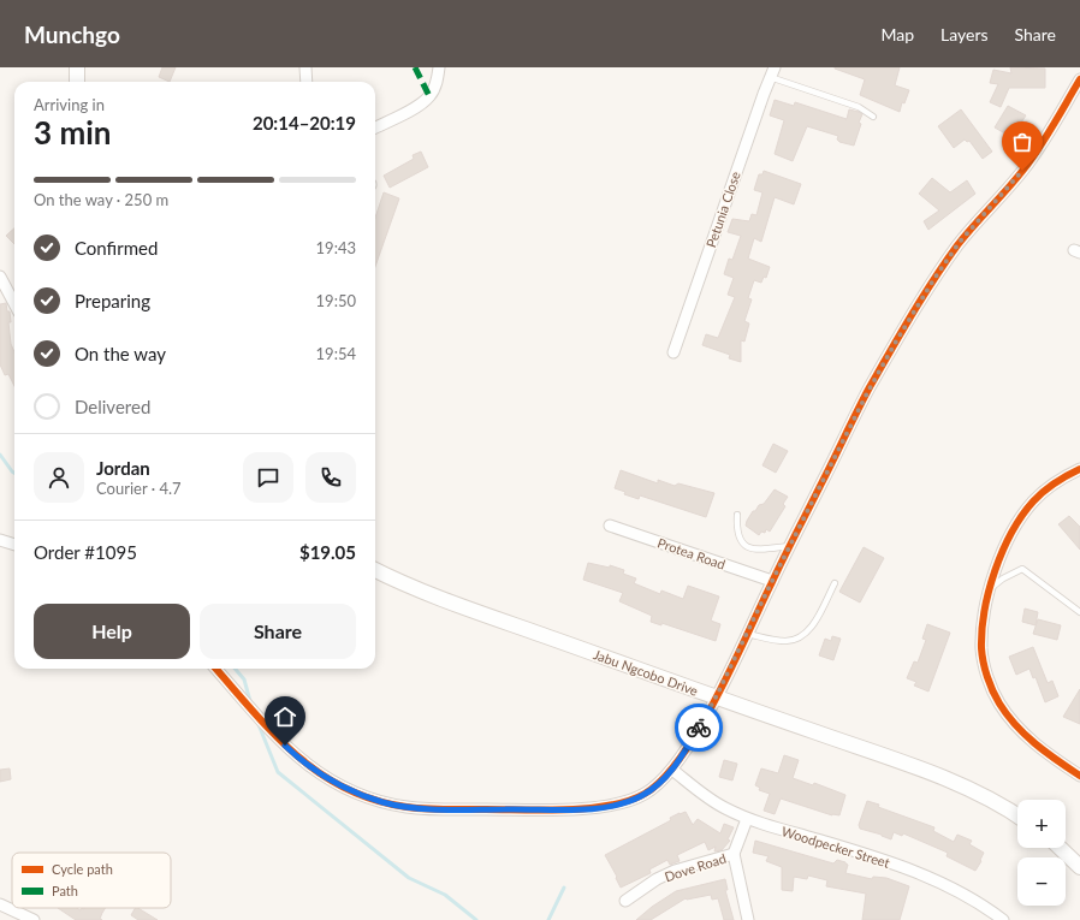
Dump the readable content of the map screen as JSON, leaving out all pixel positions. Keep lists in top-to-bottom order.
{
  "streets": {
    "main road": ["Jabu Ngcobo Drive"],
    "street": [
      "Petunia Close",
      "Protea Road",
      "Woodpecker Street",
      "Dove Road"
    ]
  },
  "crossings": [
    ["Woodpecker Street", "Dove Road"]
  ],
  "legend": ["Cycle path", "Path"],
  "page": {
    "header": "Munchgo",
    "nav": ["Map", "Layers", "Share"],
    "heading": ["3 min", "Arriving in", "20:14–20:19"],
    "panel": [
      "Jordan",
      "Courier · 4.7",
      "Order #1095",
      "$19.05"
    ],
    "bar": "On the way · 250 m",
    "list": [
      ["Confirmed", "19:43"],
      ["Preparing", "19:50"],
      ["On the way", "19:54"],
      "Delivered"
    ],
    "buttons": ["Help", "Share"],
    "map_buttons": ["+", "−"]
  }
}
